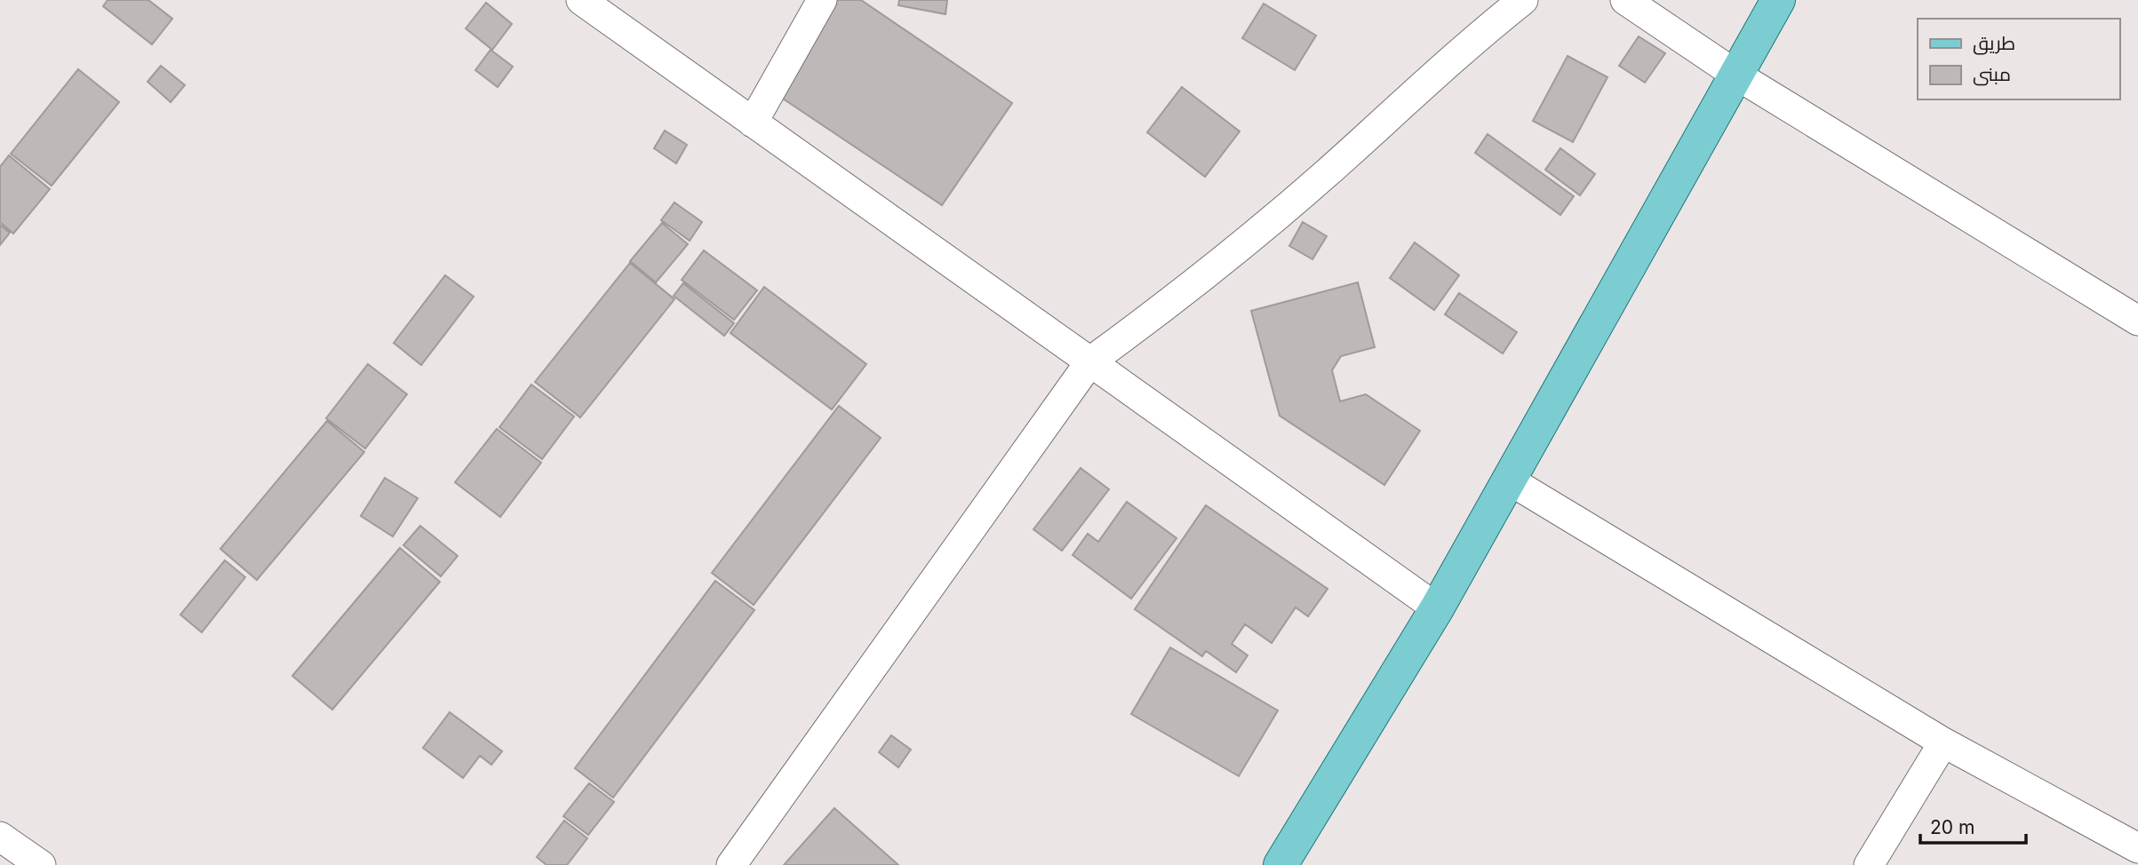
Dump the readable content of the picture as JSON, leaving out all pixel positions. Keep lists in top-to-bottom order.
{
  "legend": ["طريق", "مبنى"],
  "scale_bar": "20 m"
}
